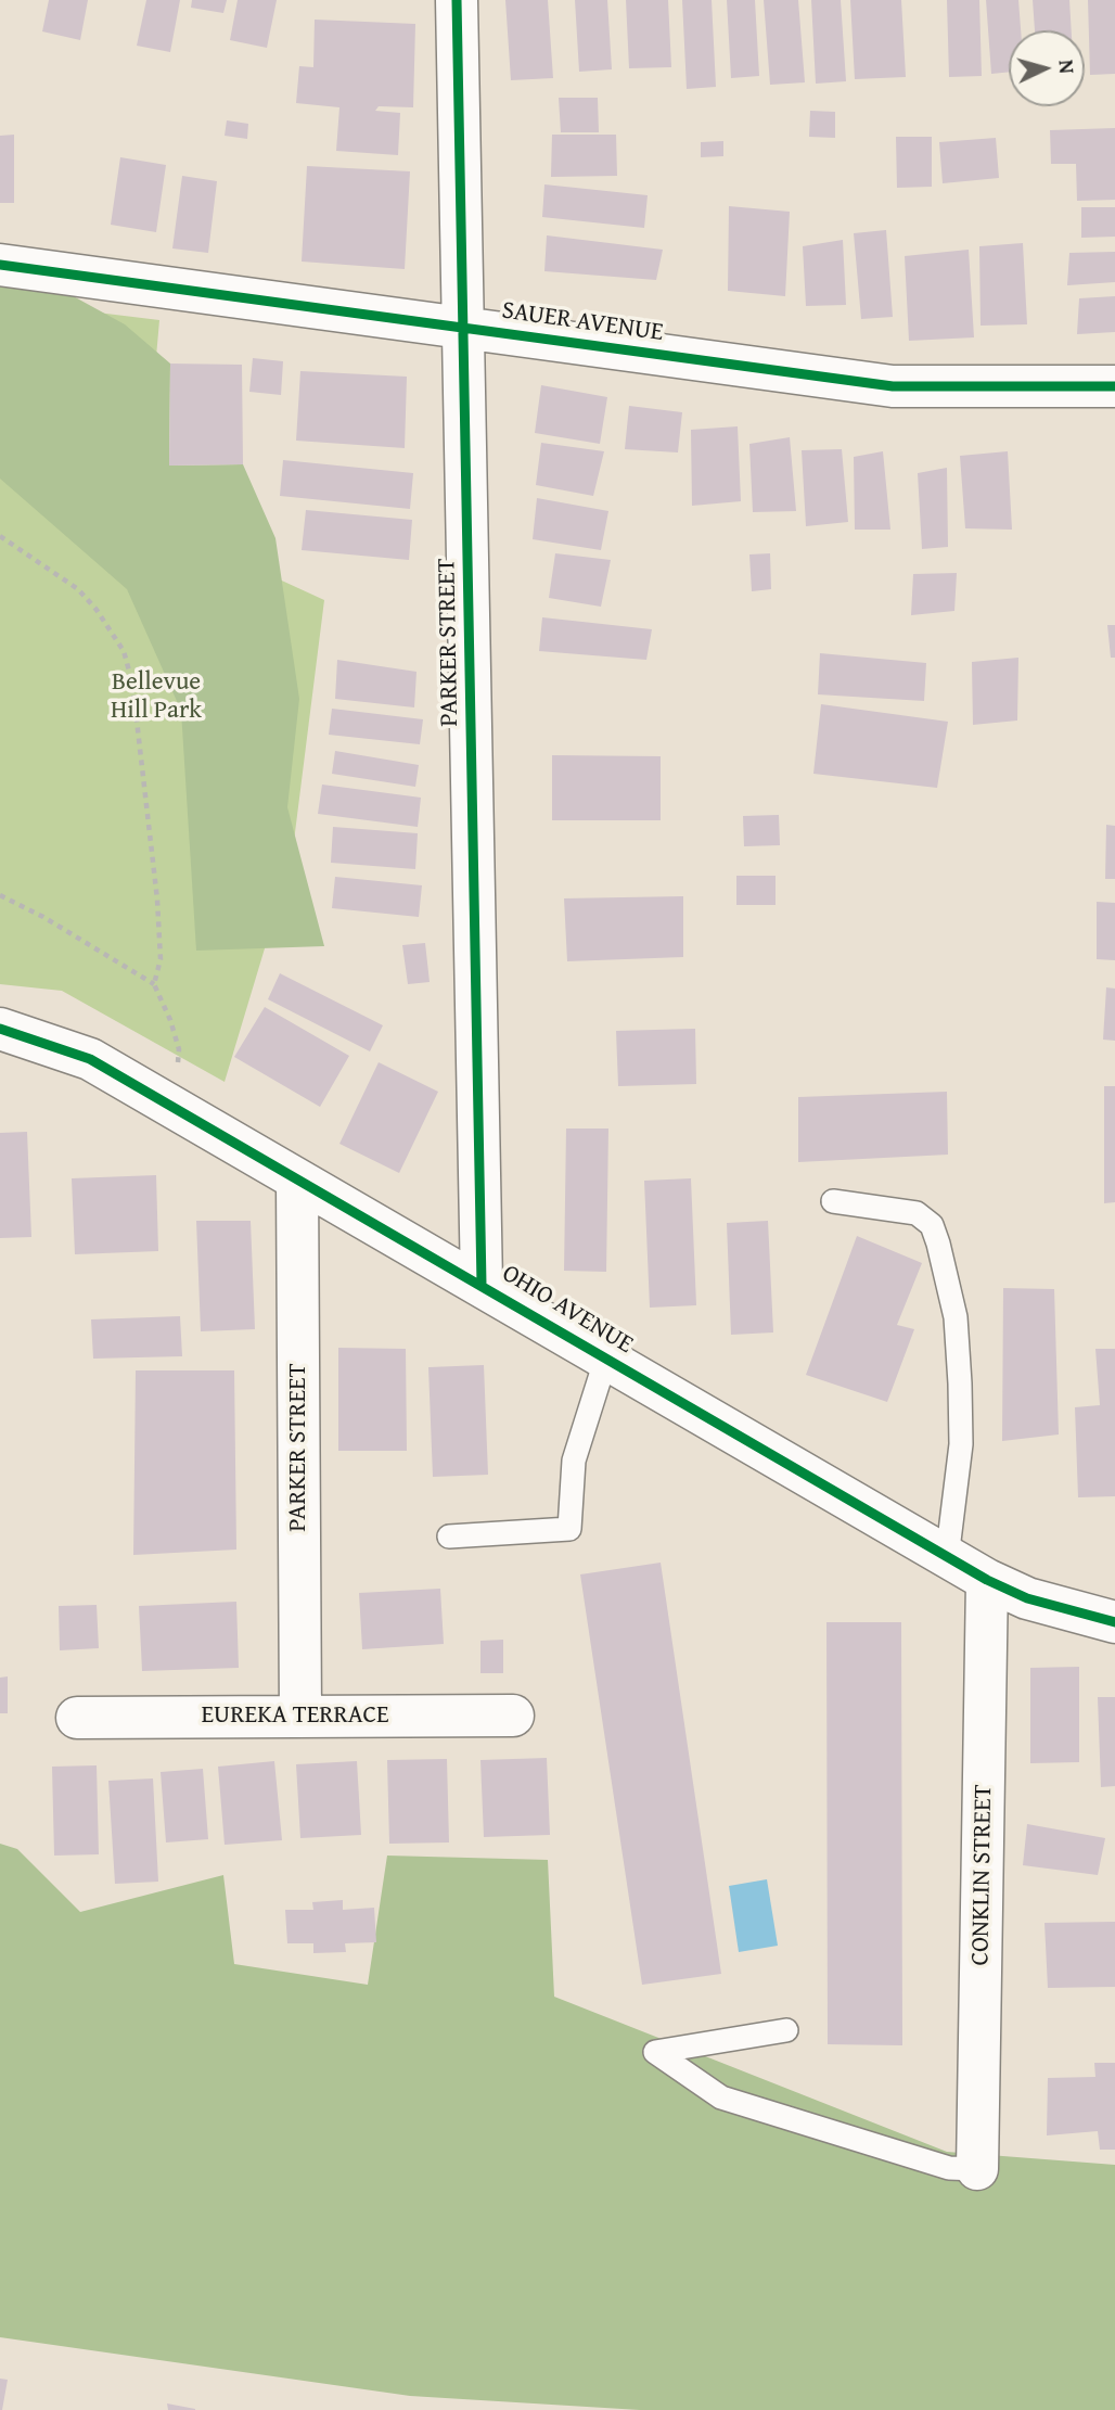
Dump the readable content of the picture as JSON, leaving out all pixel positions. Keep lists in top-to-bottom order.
{
  "streets": {
    "street": [
      "SAUER AVENUE",
      "PARKER STREET",
      "OHIO AVENUE",
      "EUREKA TERRACE",
      "CONKLIN STREET"
    ]
  },
  "crossings": [
    ["SAUER AVENUE", "PARKER STREET"],
    ["PARKER STREET", "OHIO AVENUE"],
    ["PARKER STREET", "EUREKA TERRACE"],
    ["OHIO AVENUE", "CONKLIN STREET"]
  ],
  "parks": ["Bellevue Hill Park"],
  "north": "right"
}
